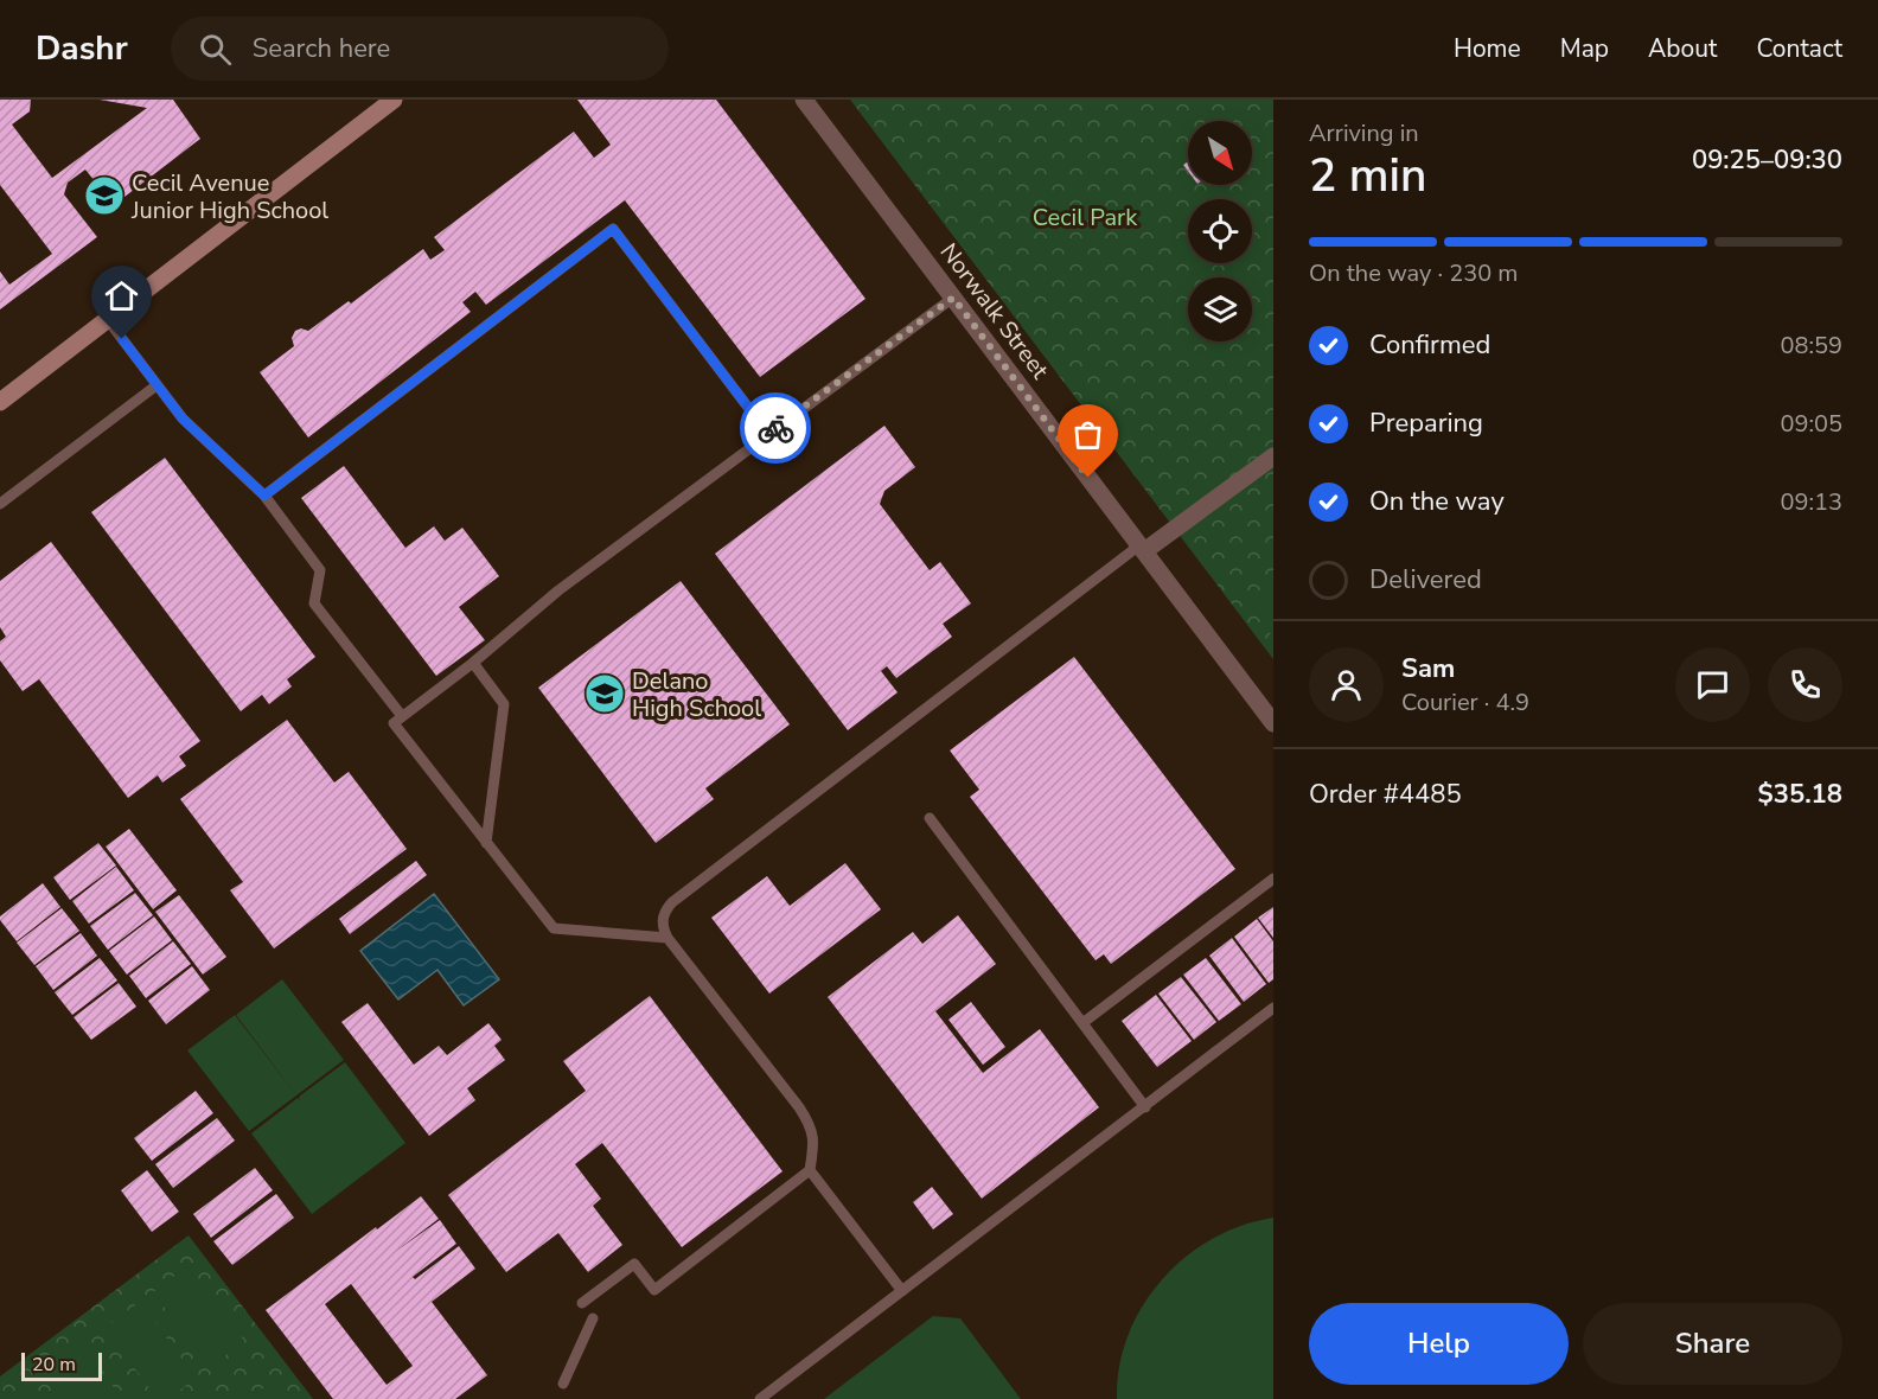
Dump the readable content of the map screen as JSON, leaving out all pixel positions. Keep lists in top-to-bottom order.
{
  "streets": {
    "street": ["Norwalk Street"]
  },
  "parks": ["Cecil Park"],
  "places": {
    "school or university": ["Cecil Avenue Junior High School", "Delano High School"]
  },
  "scale_bar": "20 m",
  "north": "bottom right",
  "page": {
    "header": "Dashr",
    "search": "Search here",
    "nav": [
      "Home",
      "Map",
      "About",
      "Contact"
    ],
    "heading": ["2 min", "Arriving in", "09:25–09:30"],
    "panel": [
      "Sam",
      "Courier · 4.9",
      "Order #4485",
      "$35.18"
    ],
    "bar": "On the way · 230 m",
    "list": [
      ["Confirmed", "08:59"],
      ["Preparing", "09:05"],
      ["On the way", "09:13"],
      "Delivered"
    ],
    "buttons": ["Help", "Share"],
    "scale": "20 m"
  }
}
